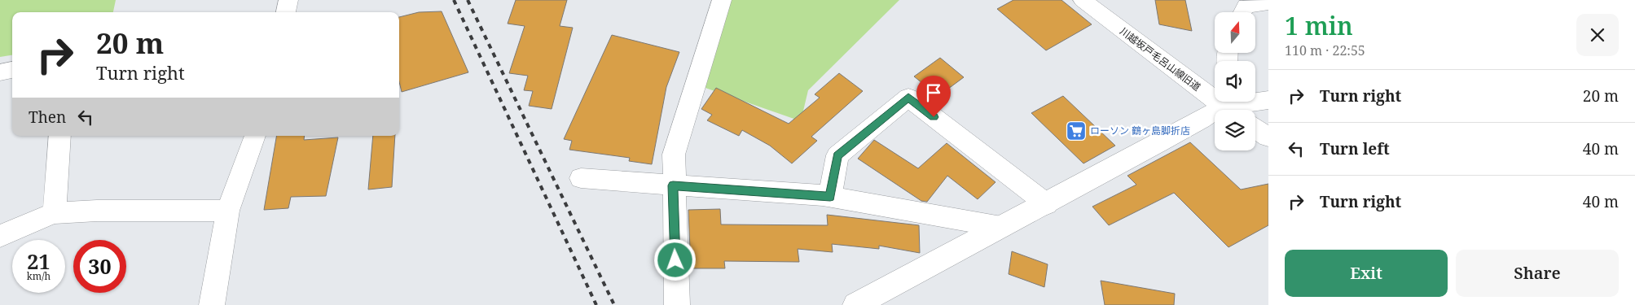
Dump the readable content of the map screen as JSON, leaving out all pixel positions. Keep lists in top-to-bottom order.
{
  "streets": {
    "street": ["川越坂戸毛呂山線旧道"]
  },
  "places": {
    "supermarket": ["ローソン 鶴ヶ島脚折店"]
  },
  "north": "top",
  "page": {
    "heading": ["1 min", "110 m · 22:55"],
    "turn": ["20 m", "Turn right"],
    "list": [
      {
        "name": "Turn right",
        "value": "20 m"
      },
      {
        "name": "Turn left",
        "value": "40 m"
      },
      {
        "name": "Turn right",
        "value": "40 m"
      }
    ],
    "then": "Then",
    "speed": "21 km/h",
    "limit": "30",
    "buttons": ["Exit", "Share"]
  }
}
